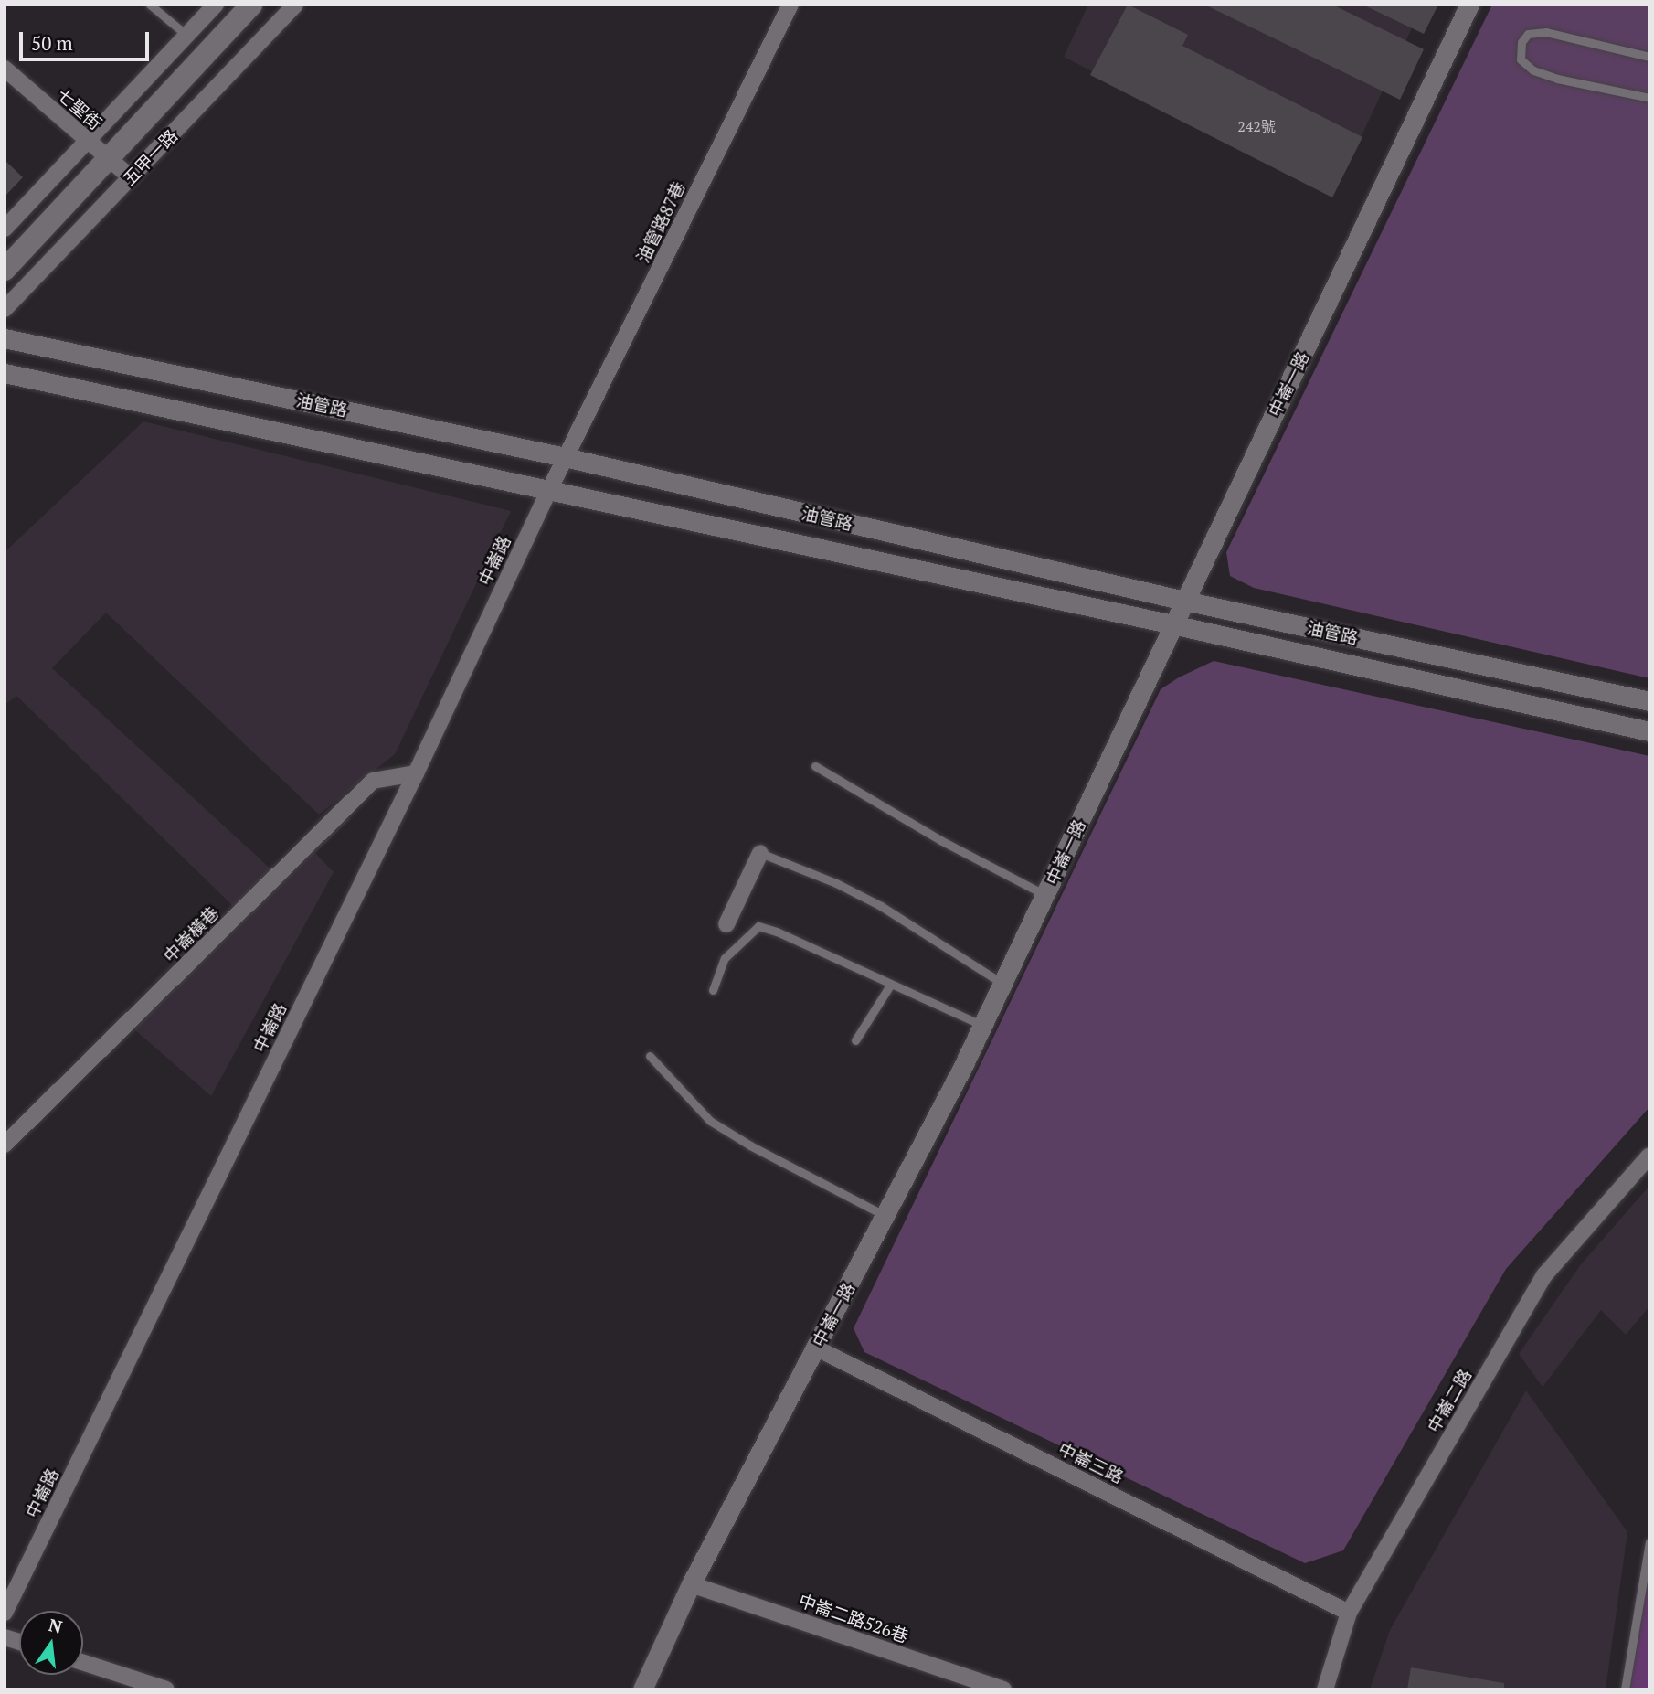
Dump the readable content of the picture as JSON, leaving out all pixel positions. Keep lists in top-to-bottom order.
{
  "streets": {
    "main road": ["五甲一路"],
    "street": [
      "七聖街",
      "油管路87巷",
      "中崙一路",
      "油管路",
      "中崙路",
      "中崙橫巷",
      "中崙二路",
      "中崙三路",
      "中崙二路526巷"
    ]
  },
  "crossings": [
    ["七聖街", "五甲一路"],
    ["油管路87巷", "油管路"],
    ["油管路87巷", "中崙路"],
    ["中崙一路", "油管路"],
    ["中崙一路", "中崙三路"],
    ["中崙一路", "中崙二路526巷"],
    ["油管路", "中崙路"],
    ["中崙路", "中崙橫巷"],
    ["中崙二路", "中崙三路"]
  ],
  "house_numbers": ["242號"],
  "scale_bar": "50 m",
  "north": "top"
}
